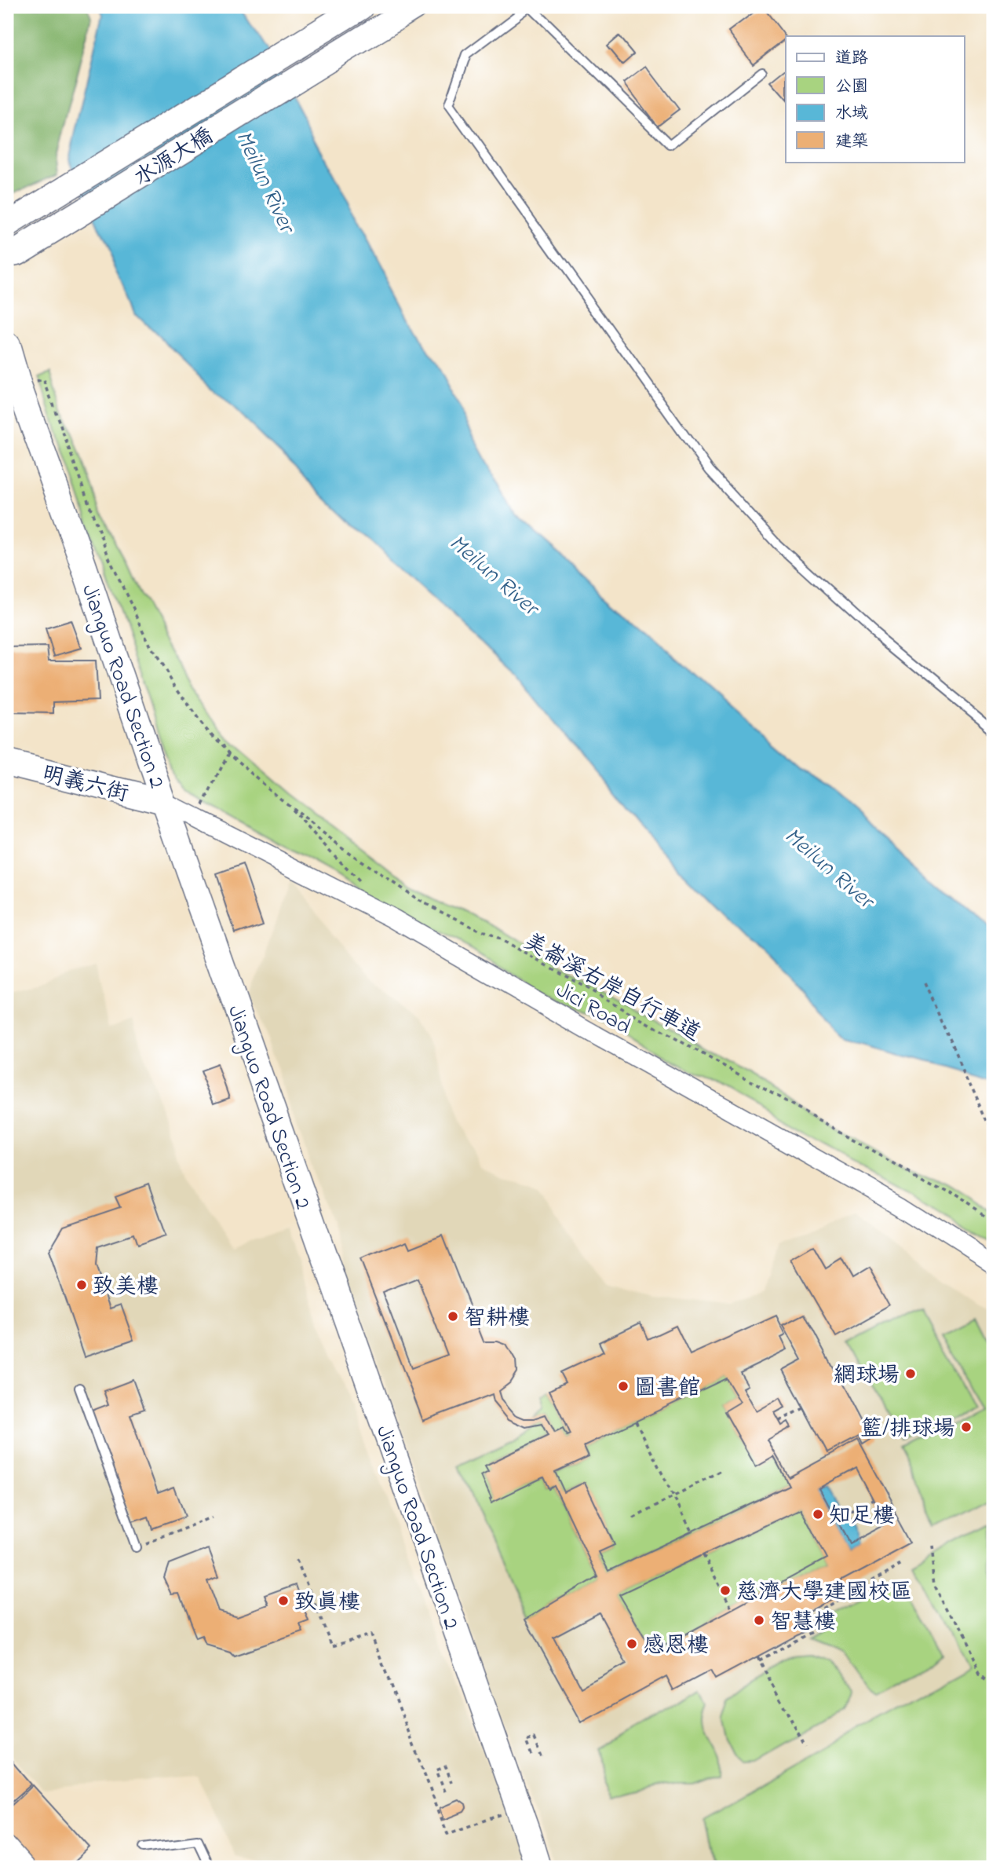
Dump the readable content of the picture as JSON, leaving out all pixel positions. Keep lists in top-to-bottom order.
{
  "streets": {
    "street": [
      "水源大橋",
      "Jianguo Road Section 2",
      "明義六街",
      "Jici Road"
    ],
    "path": ["美崙溪右岸自行車道"]
  },
  "crossings": [
    ["Jianguo Road Section 2", "明義六街"],
    ["Jianguo Road Section 2", "Jici Road"],
    ["明義六街", "Jici Road"]
  ],
  "water": ["Meilun River"],
  "places": [
    "致美樓",
    "智耕樓",
    "網球場",
    "圖書館",
    "籃/排球場",
    "知足樓",
    "慈濟大學建國校區",
    "致真樓",
    "智慧樓",
    "感恩樓"
  ],
  "legend": [
    "道路",
    "公園",
    "水域",
    "建築"
  ]
}
